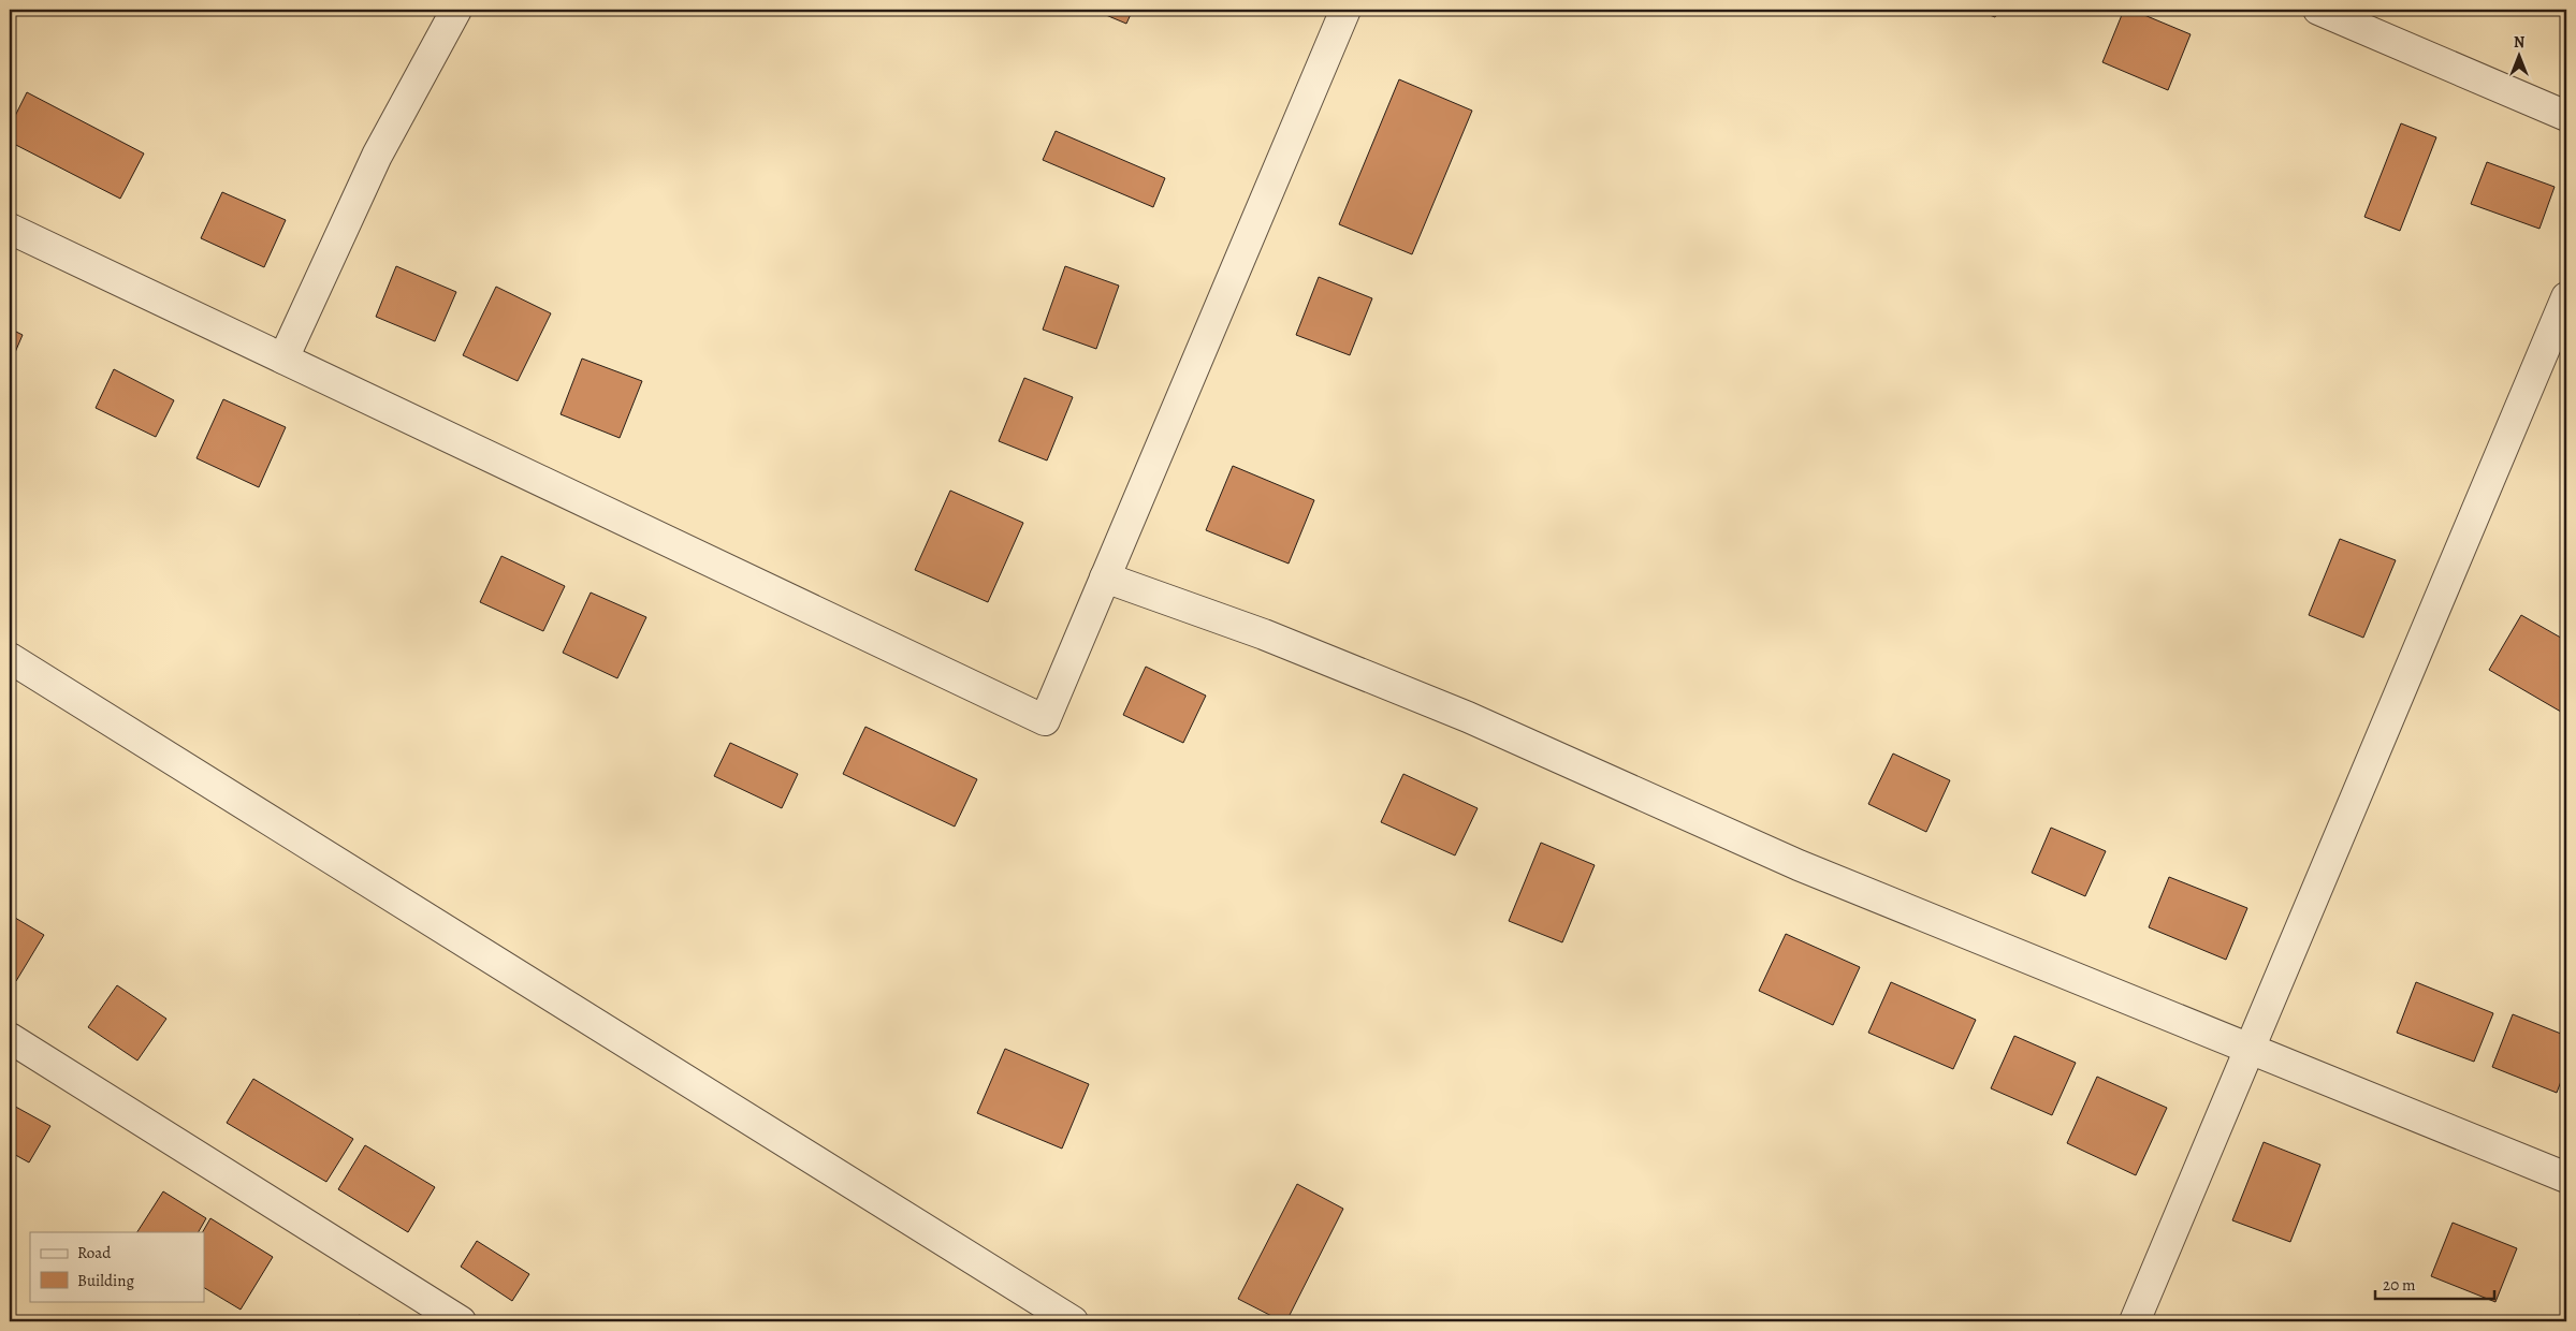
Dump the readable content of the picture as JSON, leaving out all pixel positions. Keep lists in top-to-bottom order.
{
  "legend": ["Road", "Building"],
  "scale_bar": "20 m",
  "north": "top"
}
